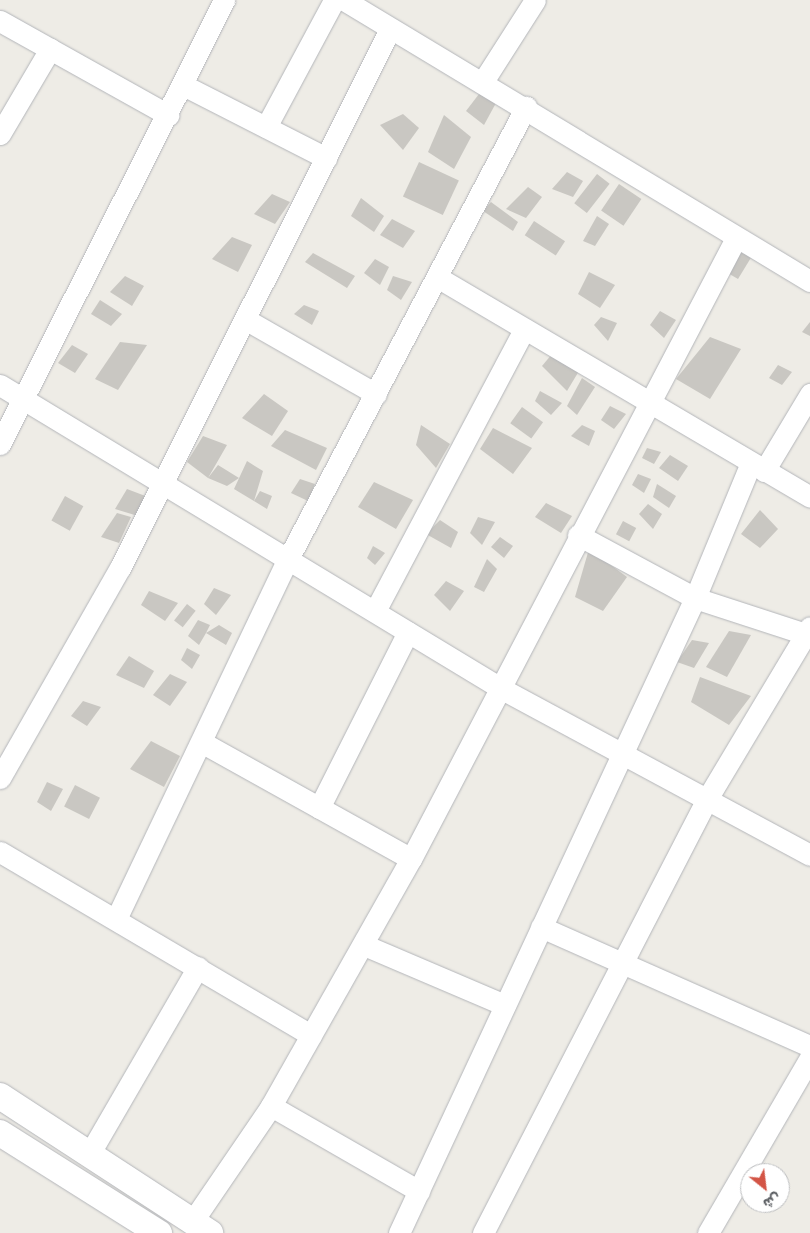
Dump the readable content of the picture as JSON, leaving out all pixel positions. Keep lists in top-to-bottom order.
{
  "north": "bottom right"
}
